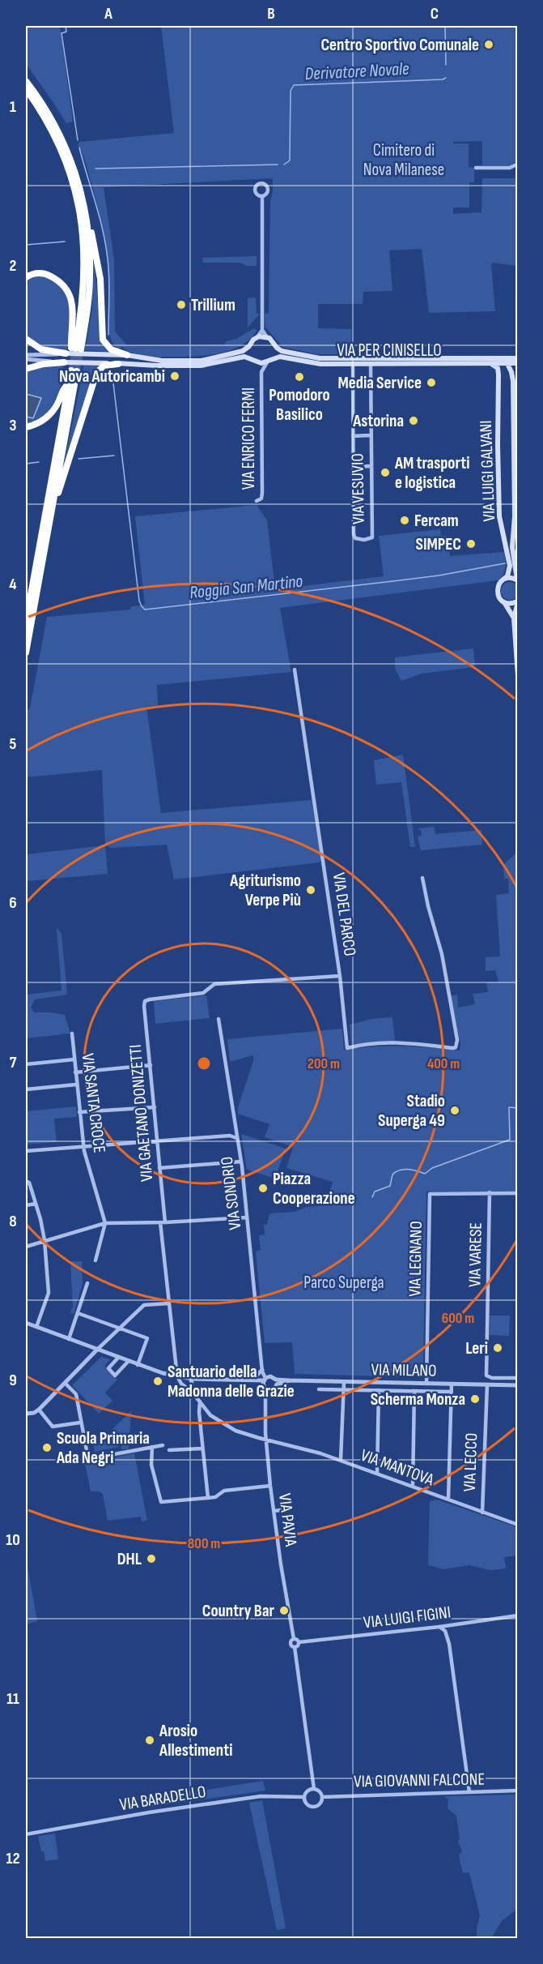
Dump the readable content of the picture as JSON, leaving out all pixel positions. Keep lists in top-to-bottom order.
{
  "streets": {
    "main road": ["VIA PER CINISELLO", "VIA LUIGI GALVANI"],
    "street": [
      "VIA ENRICO FERMI",
      "VIA VESUVIO",
      "VIA DEL PARCO",
      "VIA SANTA CROCE",
      "VIA GAETANO DONIZETTI",
      "VIA SONDRIO",
      "VIA VARESE",
      "VIA LEGNANO",
      "VIA MILANO",
      "VIA LECCO",
      "VIA MANTOVA",
      "VIA PAVIA",
      "VIA LUIGI FIGINI",
      "VIA GIOVANNI FALCONE",
      "VIA BARADELLO"
    ]
  },
  "crossings": [
    ["VIA PER CINISELLO", "VIA ENRICO FERMI"],
    ["VIA PER CINISELLO", "VIA LUIGI GALVANI"],
    ["VIA PER CINISELLO", "VIA VESUVIO"],
    ["VIA DEL PARCO", "VIA GAETANO DONIZETTI"],
    ["VIA GAETANO DONIZETTI", "VIA MANTOVA"],
    ["VIA SONDRIO", "VIA PAVIA"],
    ["VIA VARESE", "VIA LEGNANO"],
    ["VIA LEGNANO", "VIA MILANO"],
    ["VIA MILANO", "VIA LECCO"],
    ["VIA LECCO", "VIA MANTOVA"],
    ["VIA MANTOVA", "VIA PAVIA"],
    ["VIA GIOVANNI FALCONE", "VIA BARADELLO"]
  ],
  "water": ["Derivatore Novale", "Roggia San Martino"],
  "parks": ["Cimitero di Nova Milanese", "Parco Superga"],
  "places": [
    "Centro Sportivo Comunale",
    "Trillium",
    "Nova Autoricambi",
    "Pomodoro Basilico",
    "Media Service",
    "Astorina",
    "AM trasporti e logistica",
    "Fercam",
    "SIMPEC",
    "Agriturismo Verpe Più",
    "Stadio Superga 49",
    "Piazza Cooperazione",
    "Leri",
    "Santuario della Madonna delle Grazie",
    "Scherma Monza",
    "Scuola Primaria Ada Negri",
    "DHL",
    "Country Bar",
    "Arosio Allestimenti"
  ],
  "grid": {
    "columns": ["A", "B", "C"],
    "rows": [
      "1",
      "2",
      "3",
      "4",
      "5",
      "6",
      "7",
      "8",
      "9",
      "10",
      "11",
      "12"
    ]
  },
  "rings": [
    "200 m",
    "400 m",
    "600 m",
    "800 m"
  ]
}
